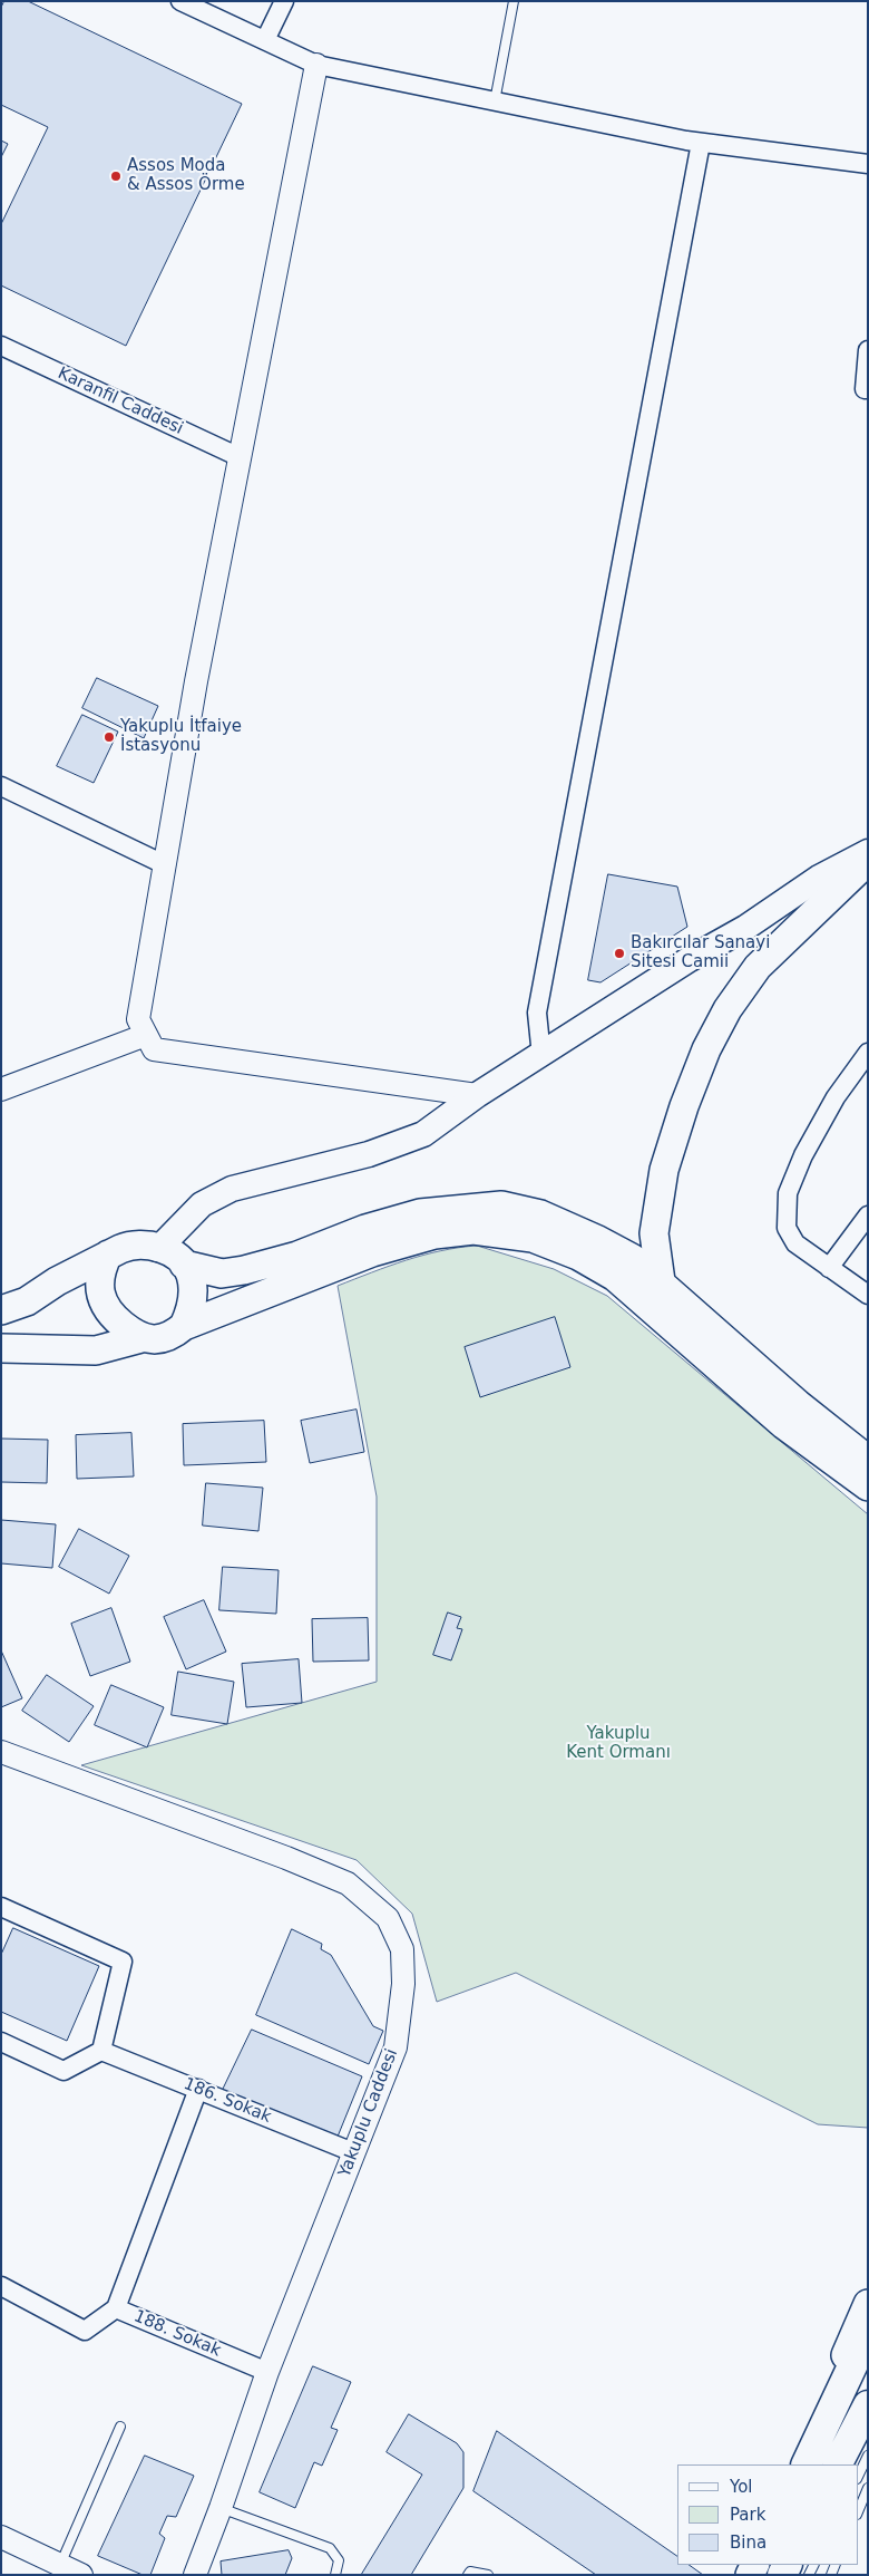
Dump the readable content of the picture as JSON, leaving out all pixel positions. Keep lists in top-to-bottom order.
{
  "streets": {
    "street": [
      "Karanfil Caddesi",
      "186. Sokak",
      "Yakuplu Caddesi",
      "188. Sokak"
    ]
  },
  "crossings": [
    ["186. Sokak", "Yakuplu Caddesi"],
    ["Yakuplu Caddesi", "188. Sokak"]
  ],
  "parks": ["Yakuplu Kent Ormanı"],
  "places": ["Assos Moda & Assos Örme", "Yakuplu İtfaiye İstasyonu", "Bakırcılar Sanayi Sitesi Camii"],
  "legend": ["Yol", "Park", "Bina"]
}
